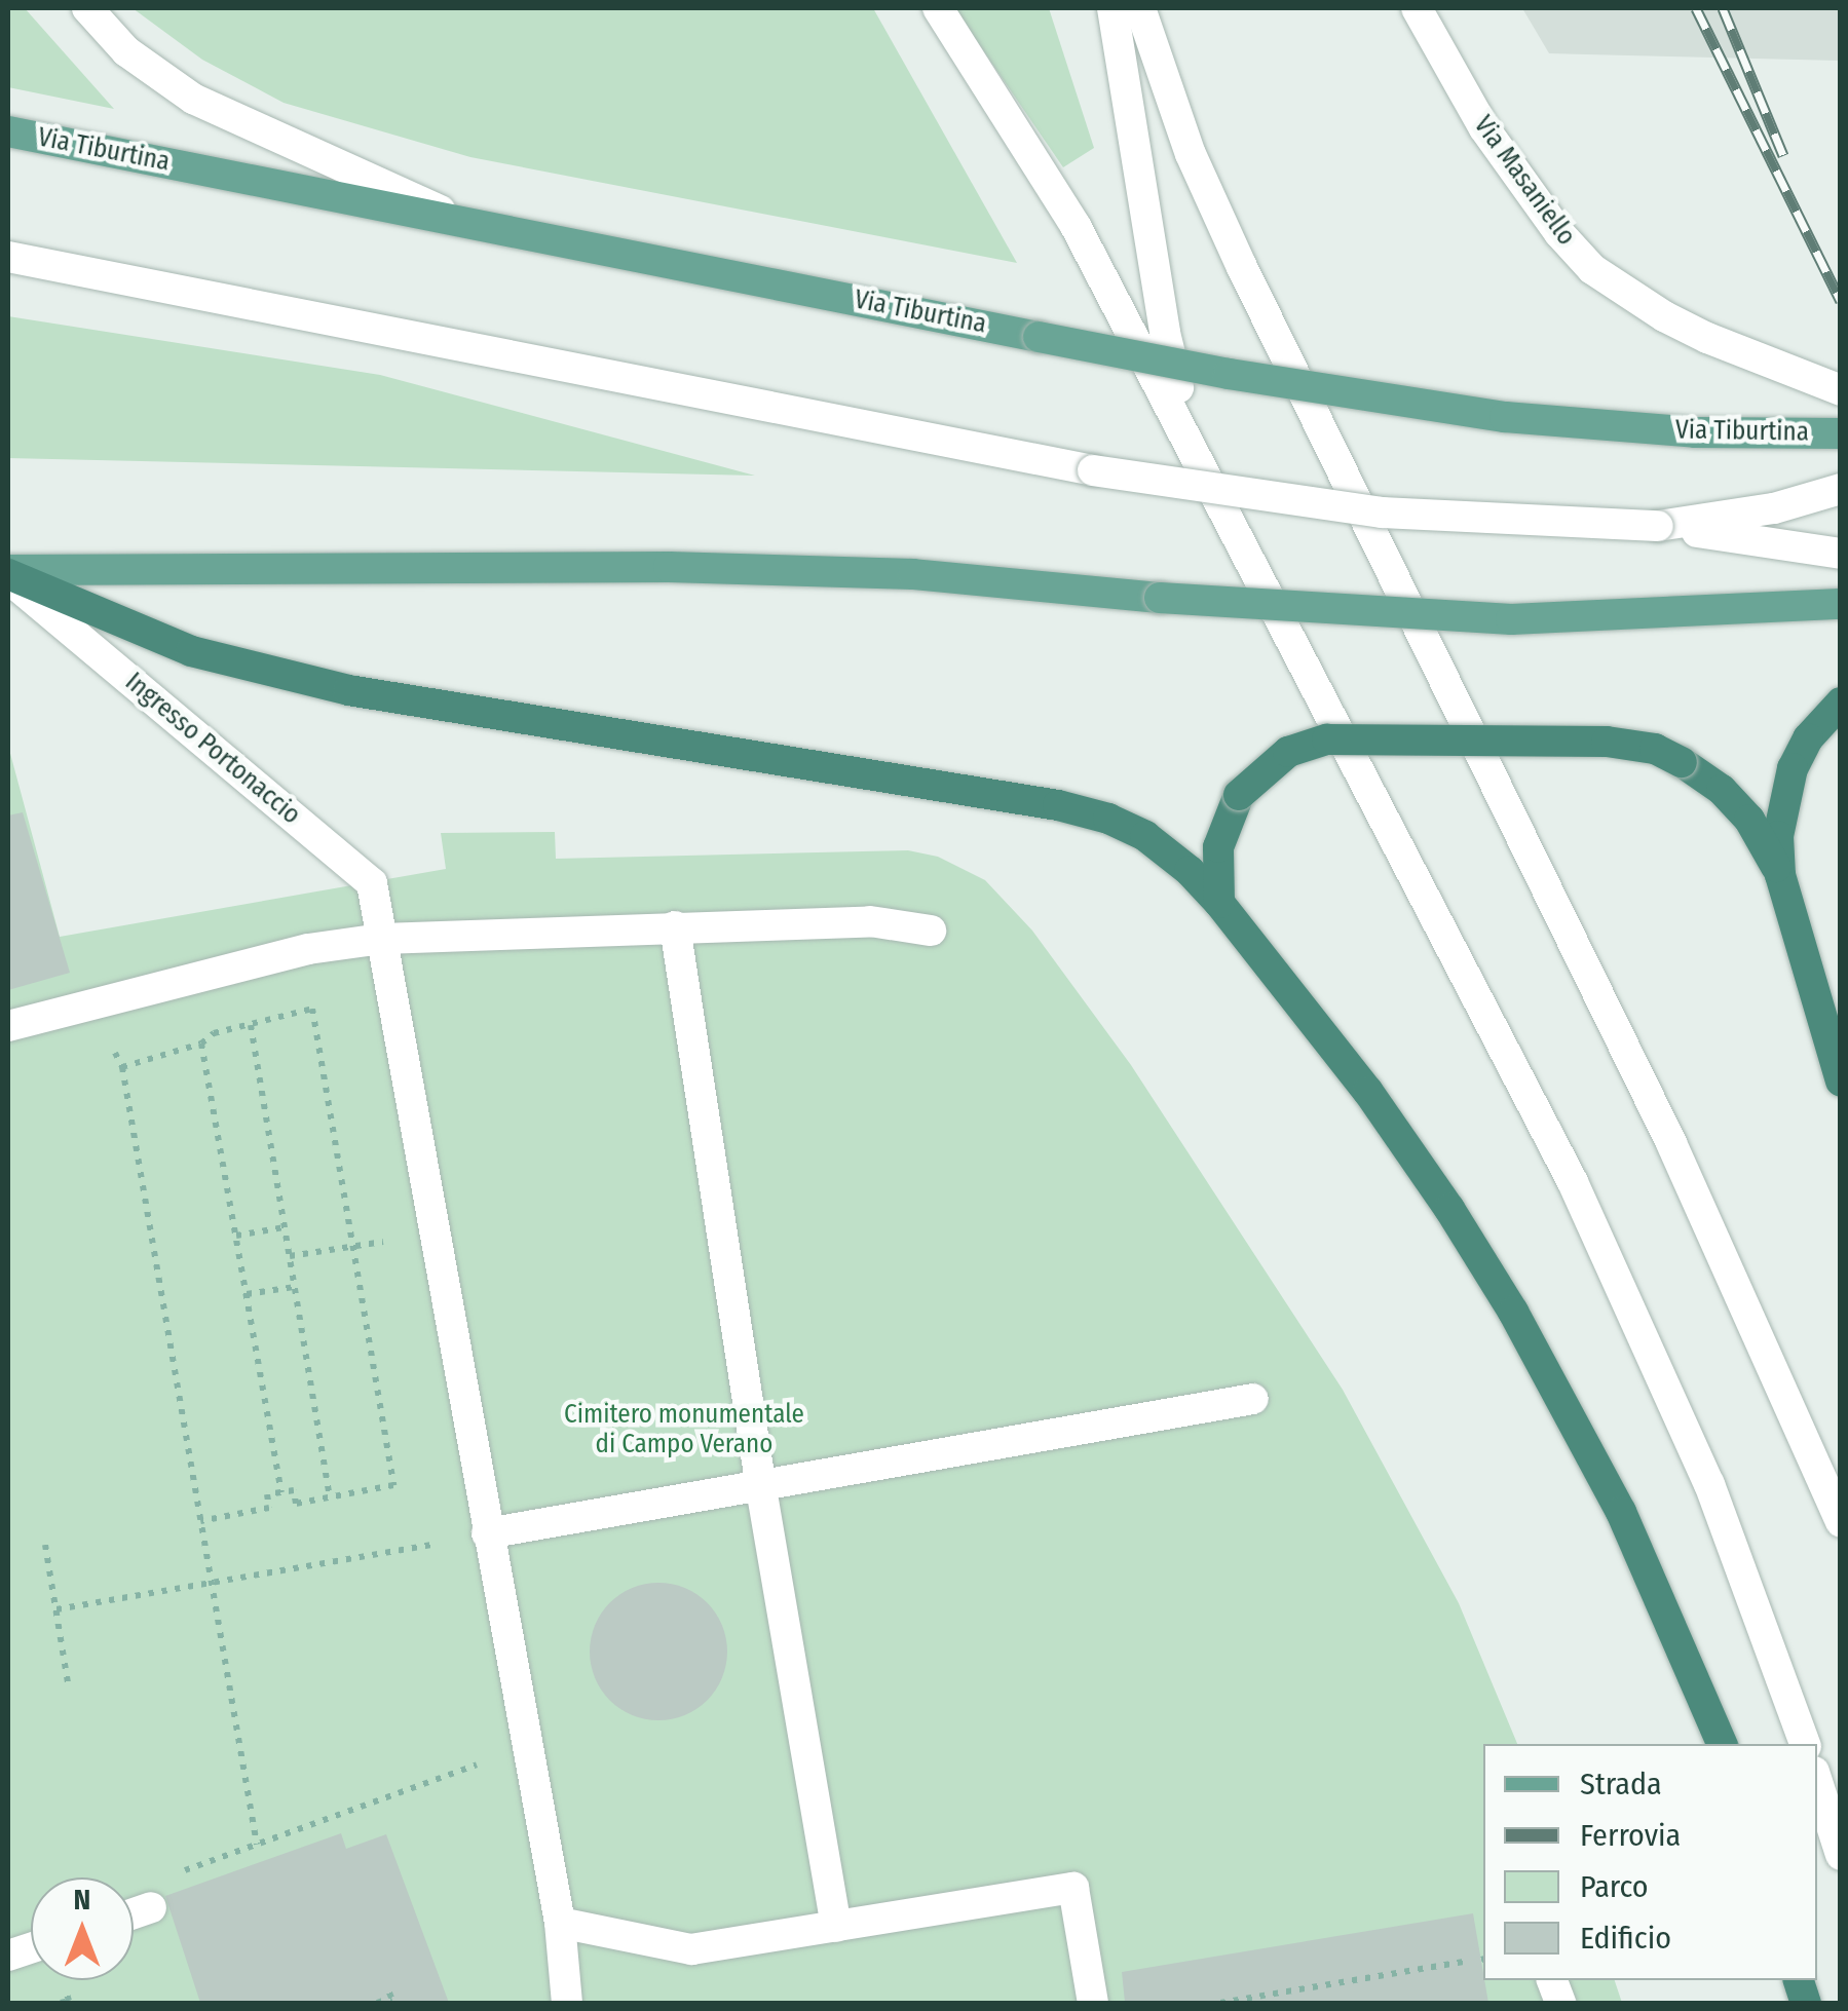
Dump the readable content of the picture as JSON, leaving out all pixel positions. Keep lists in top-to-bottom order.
{
  "streets": {
    "main road": ["Via Tiburtina"],
    "lane": ["Via Masaniello", "Ingresso Portonaccio"]
  },
  "parks": ["Cimitero monumentale di Campo Verano"],
  "legend": [
    "Strada",
    "Ferrovia",
    "Parco",
    "Edificio"
  ],
  "north": "top"
}
